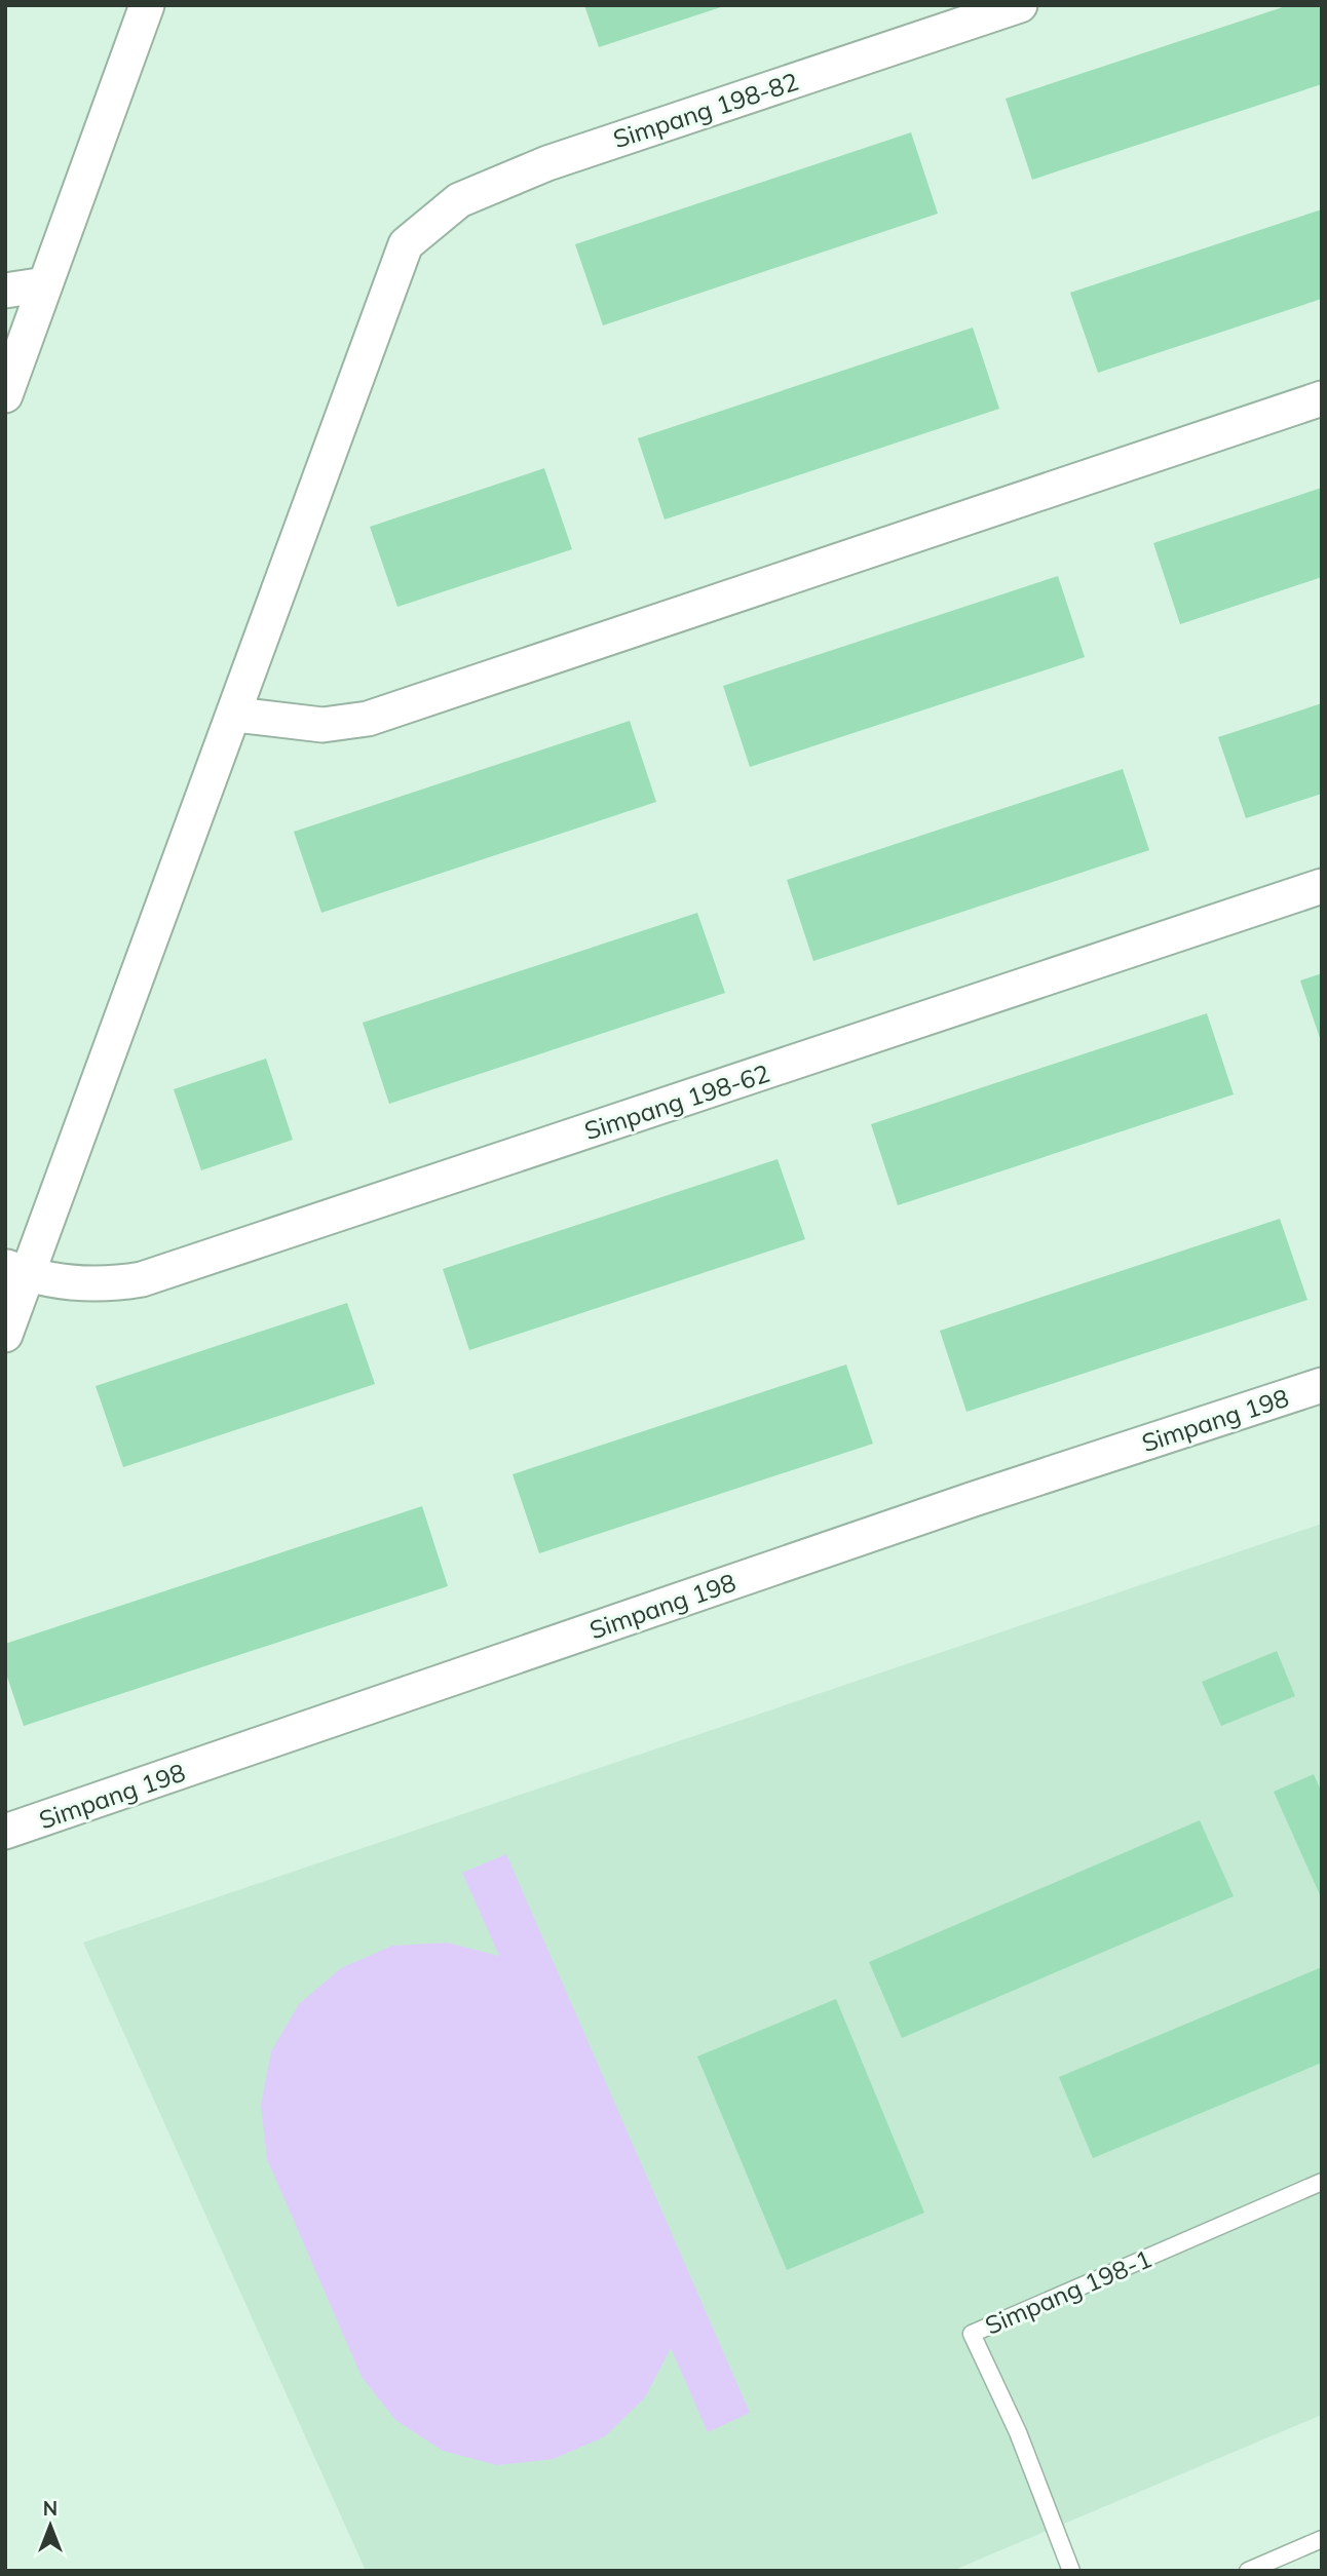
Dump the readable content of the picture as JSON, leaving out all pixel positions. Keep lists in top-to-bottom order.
{
  "streets": {
    "street": ["Simpang 198-82", "Simpang 198-62", "Simpang 198"],
    "lane": ["Simpang 198-1"]
  },
  "north": "top"
}
